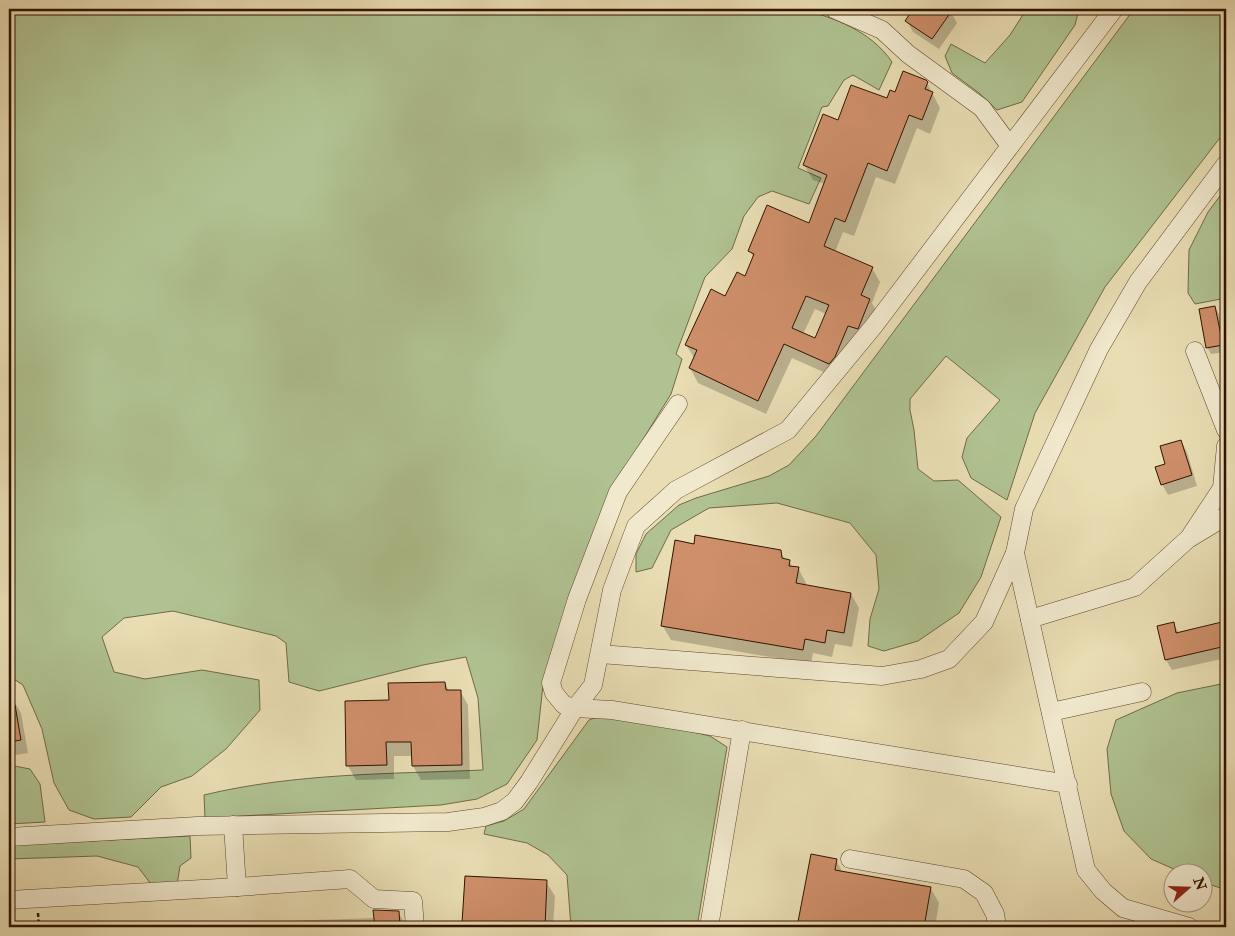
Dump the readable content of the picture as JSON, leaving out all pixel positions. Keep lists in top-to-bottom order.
{
  "north": "right"
}
